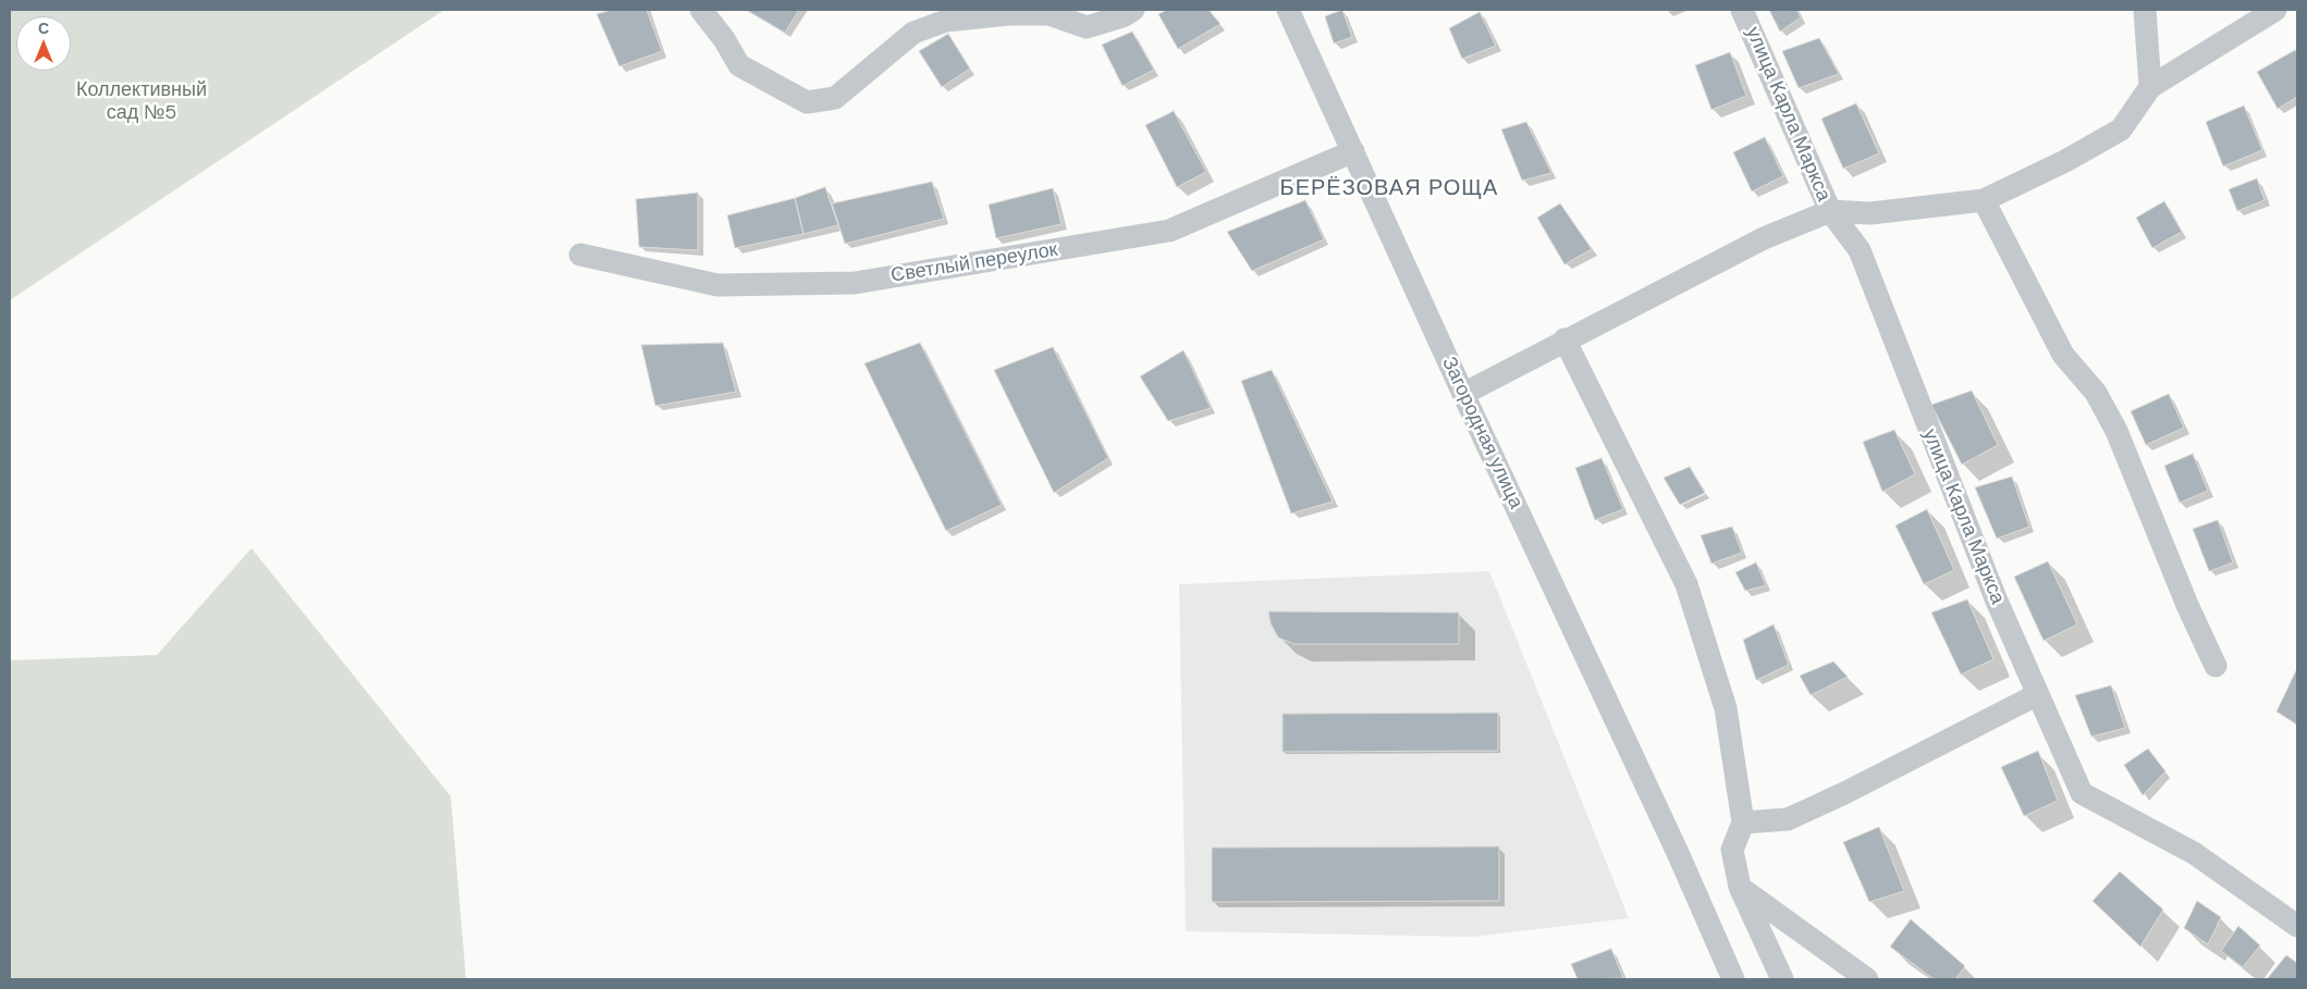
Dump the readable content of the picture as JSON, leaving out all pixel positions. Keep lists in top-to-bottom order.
{
  "streets": {
    "street": ["улица Карла Маркса", "Светлый переулок", "Загородная улица"]
  },
  "crossings": [
    ["Светлый переулок", "Загородная улица"]
  ],
  "districts": ["БЕРЁЗОВАЯ РОЩА"],
  "parks": ["Коллективный сад №5"],
  "north": "top"
}
